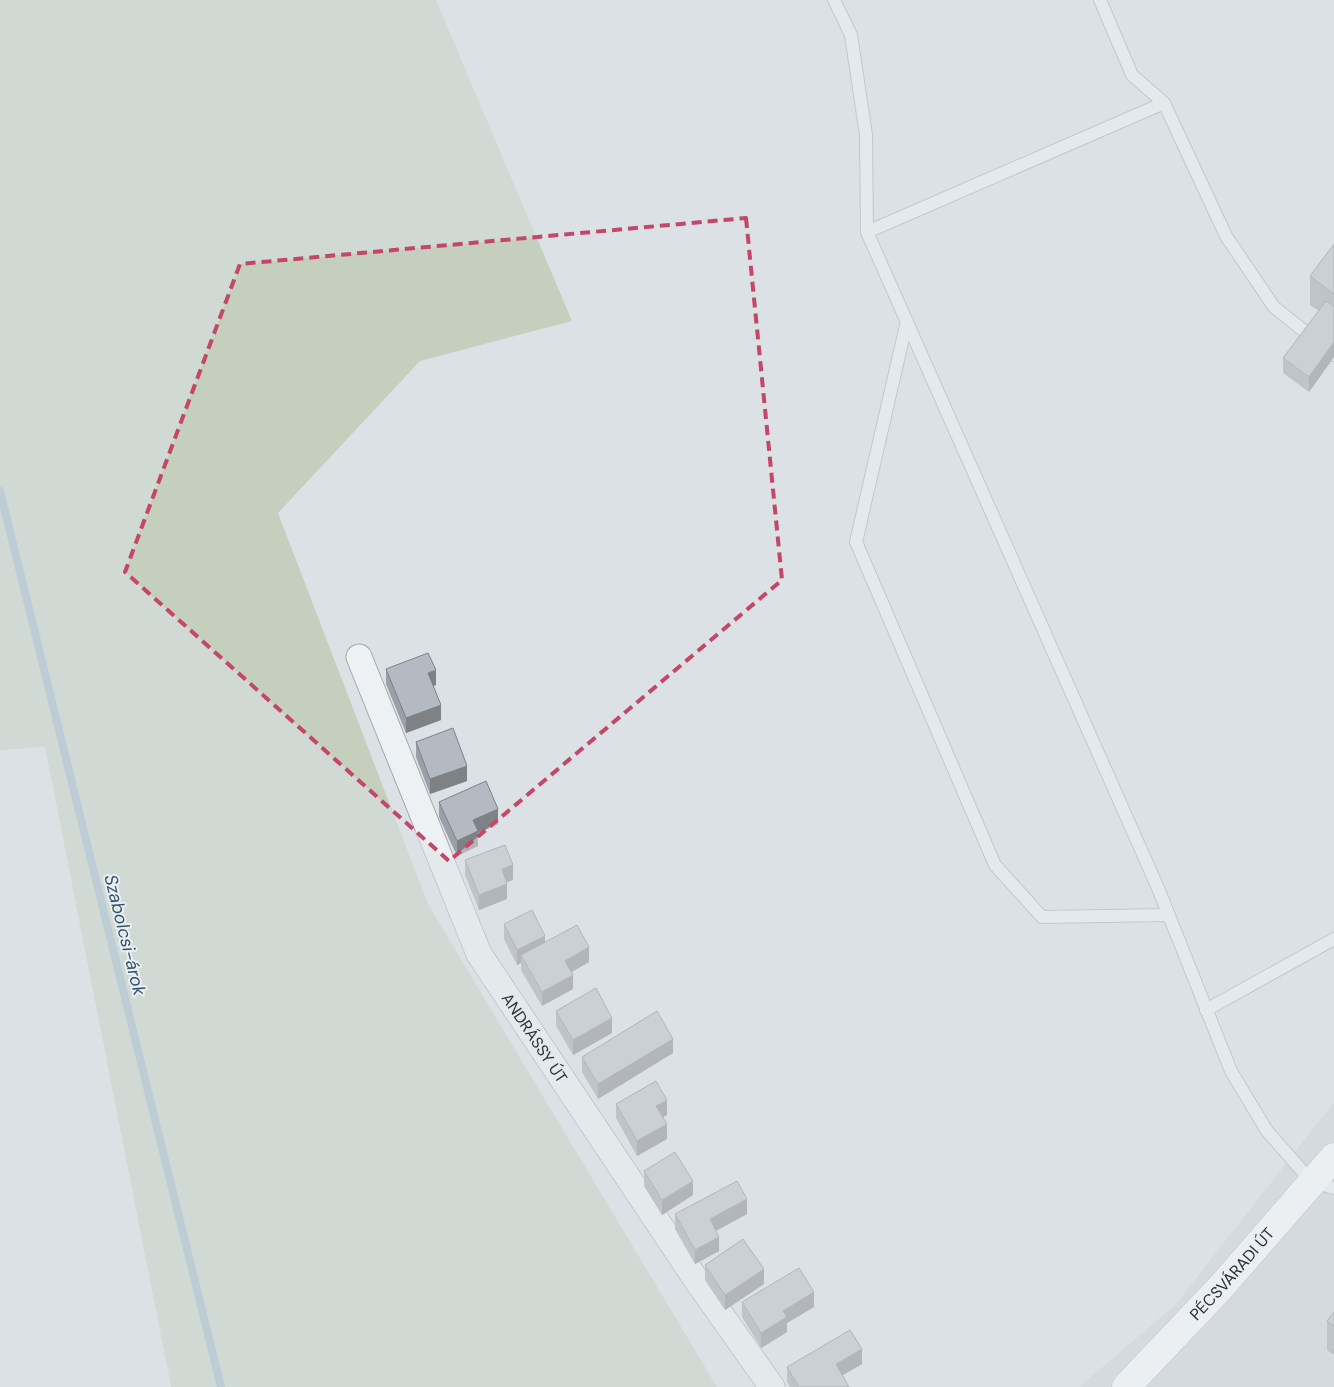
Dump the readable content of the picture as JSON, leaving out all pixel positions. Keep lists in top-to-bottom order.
{
  "streets": {
    "main road": ["PÉCSVÁRADI ÚT"],
    "street": ["ANDRÁSSY ÚT"]
  },
  "water": ["Szabolcsi-árok"]
}
